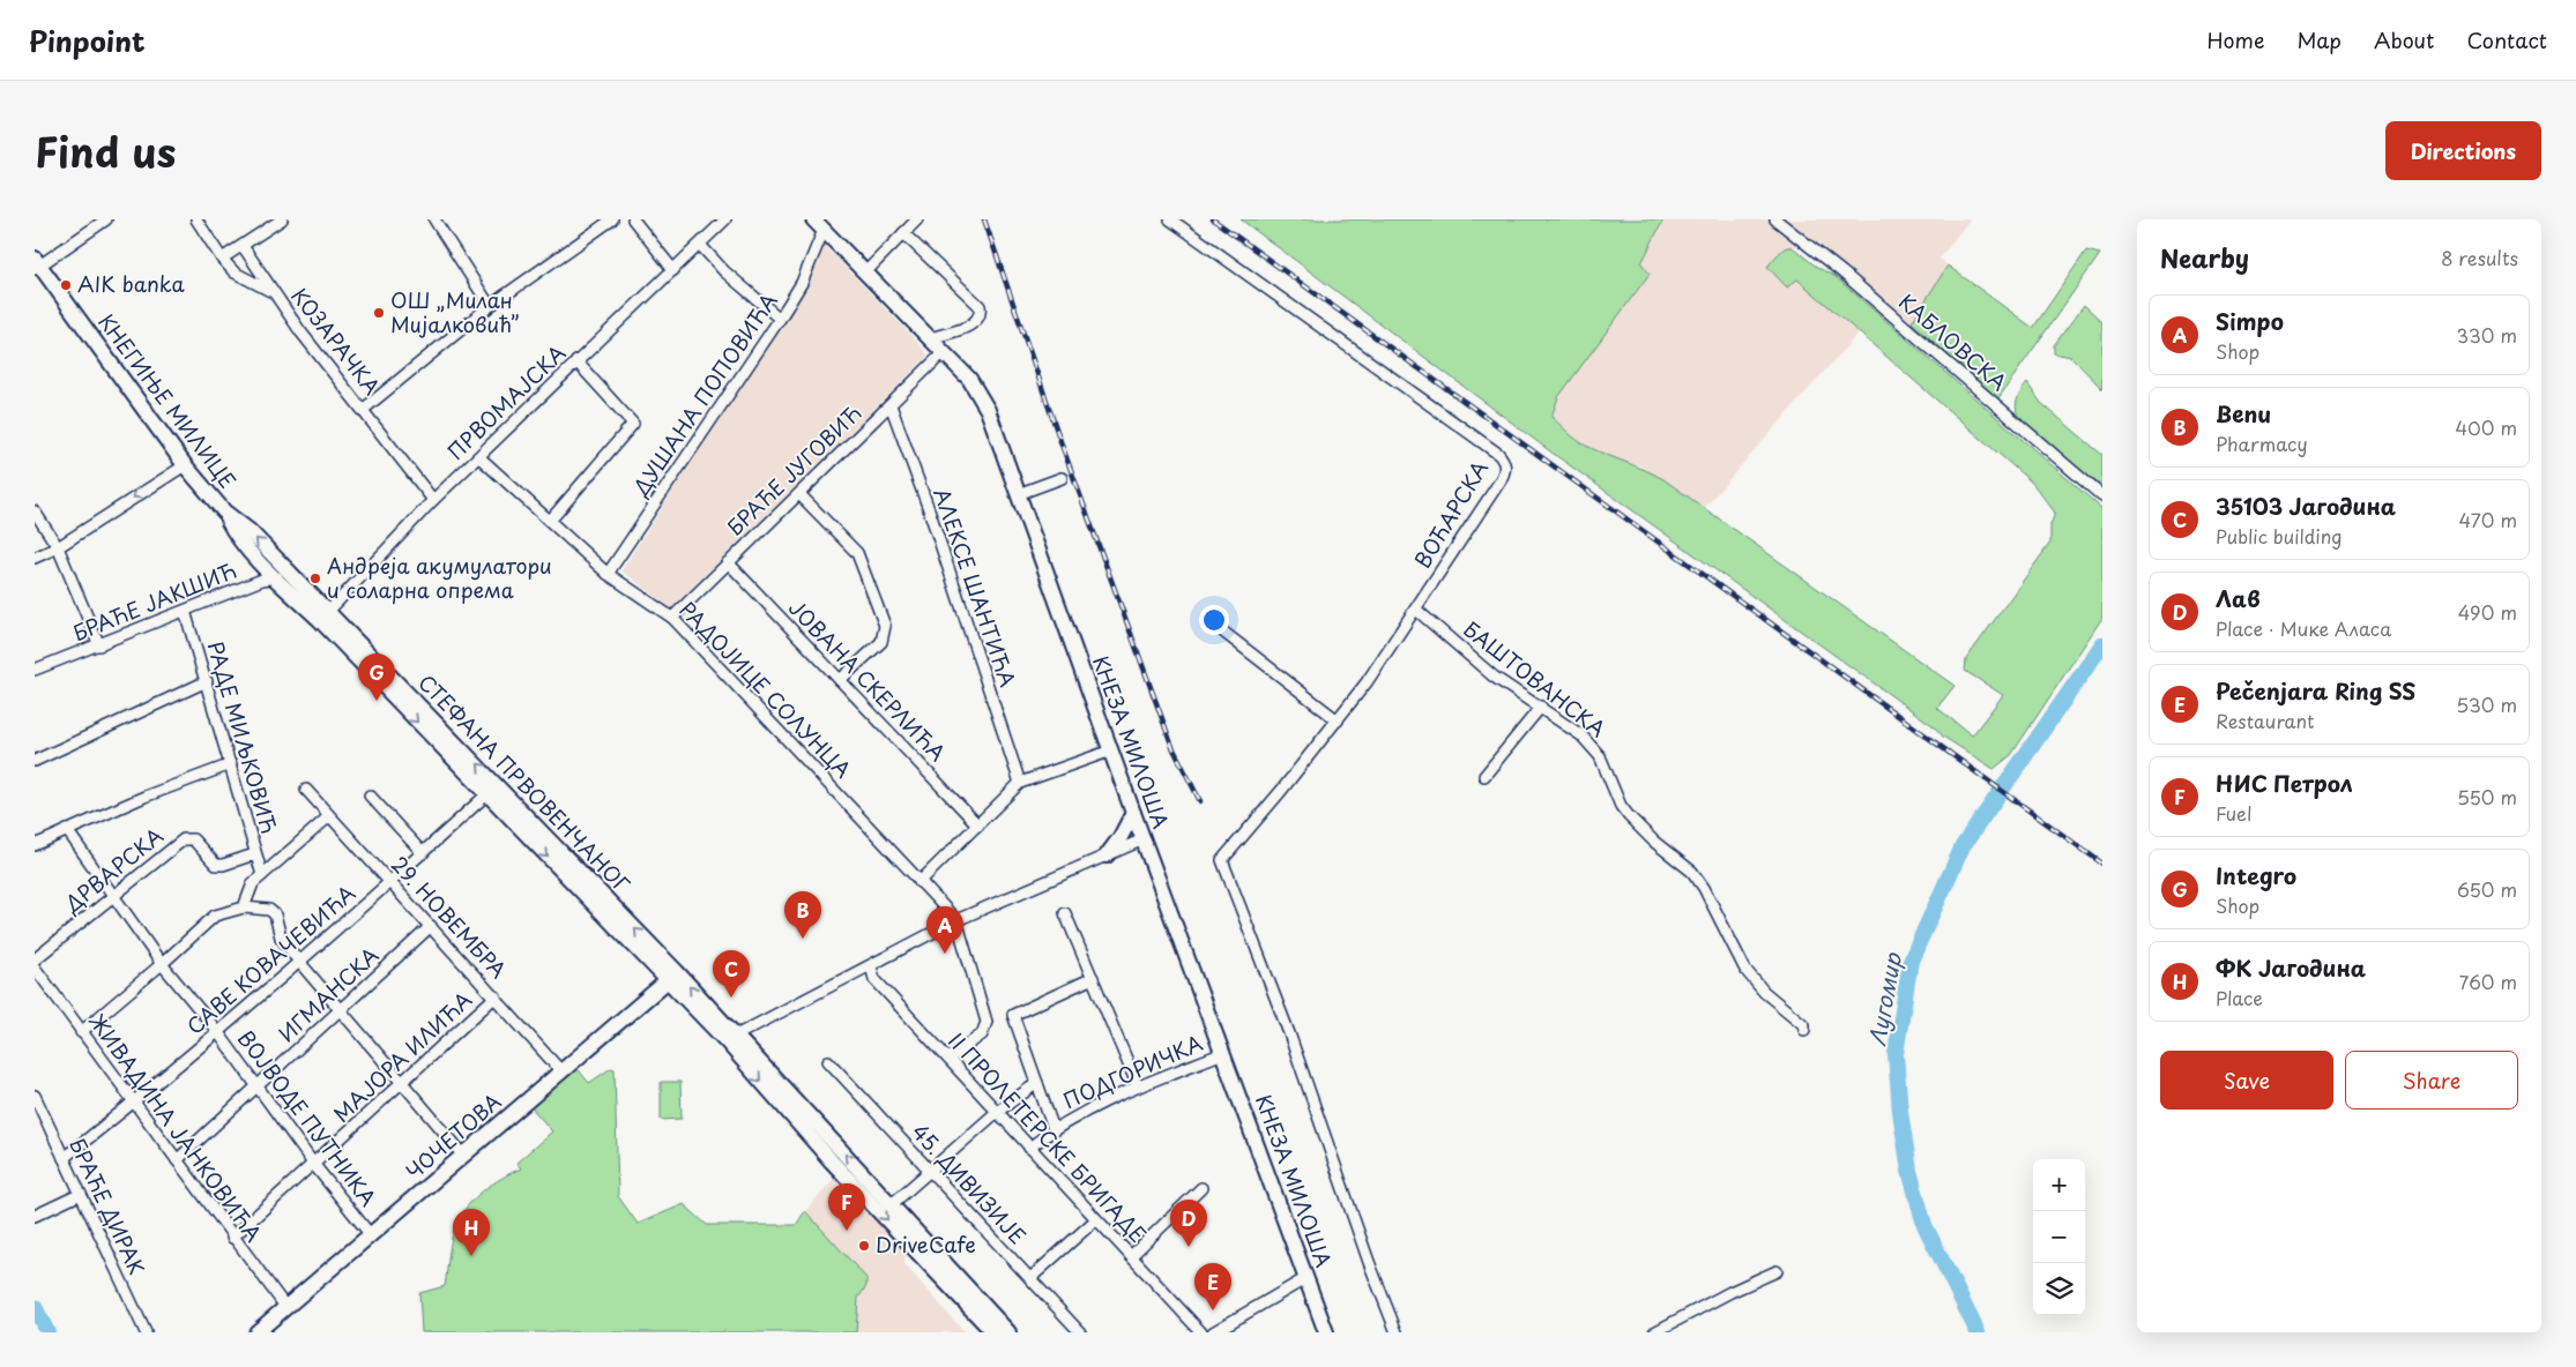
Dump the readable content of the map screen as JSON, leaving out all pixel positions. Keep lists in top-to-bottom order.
{
  "streets": {
    "street": [
      "КОЗАРАЧКА",
      "КАБЛОВСКА",
      "ДУШАНА ПОПОВИЋА",
      "КНЕГИЊЕ МИЛИЦЕ",
      "ПРВОМАЈСКА",
      "БРАЋЕ ЈУГОВИЋ",
      "ВОЋАРСКА",
      "АЛЕКСЕ ШАНТИЋА",
      "БРАЋЕ ЈАКШИЋ",
      "БАШТОВАНСКА",
      "ЈОВАНА СКЕРЛИЋА",
      "РАДОЈИЦЕ СОЛУНЦА",
      "РАДЕ МИЉКОВИЋ",
      "КНЕЗА МИЛОША",
      "СТЕФАНА ПРВОВЕНЧАНОГ",
      "ДРВАРСКА",
      "29. НОВЕМБРА",
      "САВЕ КОВАЧЕВИЋА",
      "ИГМАНСКА",
      "МАЈОРА ИЛИЋА",
      "ПОДГОРИЧКА",
      "ВОЈВОДЕ ПУТНИКА",
      "ЖИВАДИНА ЈАНКОВИЋА",
      "ЧОЧЕТОВА",
      "II ПРОЛЕТЕРСКЕ БРИГАДЕ",
      "45. ДИВИЗИЈЕ",
      "БРАЋЕ ДИРАК"
    ]
  },
  "crossings": [
    ["КОЗАРАЧКА", "ПРВОМАЈСКА"],
    ["ДУШАНА ПОПОВИЋА", "РАДОЈИЦЕ СОЛУНЦА"],
    ["ДУШАНА ПОПОВИЋА", "КНЕЗА МИЛОША"],
    ["КНЕГИЊЕ МИЛИЦЕ", "СТЕФАНА ПРВОВЕНЧАНОГ"],
    ["ПРВОМАЈСКА", "РАДОЈИЦЕ СОЛУНЦА"],
    ["ПРВОМАЈСКА", "СТЕФАНА ПРВОВЕНЧАНОГ"],
    ["БРАЋЕ ЈУГОВИЋ", "АЛЕКСЕ ШАНТИЋА"],
    ["БРАЋЕ ЈУГОВИЋ", "ЈОВАНА СКЕРЛИЋА"],
    ["БРАЋЕ ЈУГОВИЋ", "РАДОЈИЦЕ СОЛУНЦА"],
    ["БРАЋЕ ЈУГОВИЋ", "КНЕЗА МИЛОША"],
    ["ВОЋАРСКА", "БАШТОВАНСКА"],
    ["БРАЋЕ ЈАКШИЋ", "РАДЕ МИЉКОВИЋ"],
    ["БРАЋЕ ЈАКШИЋ", "СТЕФАНА ПРВОВЕНЧАНОГ"],
    ["РАДЕ МИЉКОВИЋ", "ДРВАРСКА"],
    ["КНЕЗА МИЛОША", "ПОДГОРИЧКА"],
    ["СТЕФАНА ПРВОВЕНЧАНОГ", "САВЕ КОВАЧЕВИЋА"],
    ["СТЕФАНА ПРВОВЕНЧАНОГ", "ЧОЧЕТОВА"],
    ["ДРВАРСКА", "ВОЈВОДЕ ПУТНИКА"],
    ["29. НОВЕМБРА", "САВЕ КОВАЧЕВИЋА"],
    ["29. НОВЕМБРА", "ИГМАНСКА"],
    ["29. НОВЕМБРА", "МАЈОРА ИЛИЋА"],
    ["29. НОВЕМБРА", "ЧОЧЕТОВА"],
    ["САВЕ КОВАЧЕВИЋА", "ВОЈВОДЕ ПУТНИКА"],
    ["САВЕ КОВАЧЕВИЋА", "ЖИВАДИНА ЈАНКОВИЋА"],
    ["САВЕ КОВАЧЕВИЋА", "БРАЋЕ ДИРАК"],
    ["ИГМАНСКА", "ВОЈВОДЕ ПУТНИКА"],
    ["ИГМАНСКА", "ЖИВАДИНА ЈАНКОВИЋА"],
    ["МАЈОРА ИЛИЋА", "ВОЈВОДЕ ПУТНИКА"],
    ["МАЈОРА ИЛИЋА", "ЖИВАДИНА ЈАНКОВИЋА"],
    ["ПОДГОРИЧКА", "II ПРОЛЕТЕРСКЕ БРИГАДЕ"],
    ["ВОЈВОДЕ ПУТНИКА", "ЧОЧЕТОВА"],
    ["ЖИВАДИНА ЈАНКОВИЋА", "ЧОЧЕТОВА"]
  ],
  "water": ["Лугомир"],
  "places": [
    "AIK banka",
    "ОШ „Милан Мијалковић”",
    "Андреја акумулатори и соларна опрема",
    "DriveCafe"
  ],
  "page": {
    "header": "Pinpoint",
    "nav": [
      "Home",
      "Map",
      "About",
      "Contact"
    ],
    "title": "Find us",
    "buttons": [
      "Directions",
      ["Save", "Share"]
    ],
    "heading": ["Nearby", "8 results"],
    "list": [
      {
        "mark": "A",
        "name": "Simpo",
        "note": "Shop",
        "value": "330 m"
      },
      {
        "mark": "B",
        "name": "Benu",
        "note": "Pharmacy",
        "value": "400 m"
      },
      {
        "mark": "C",
        "name": "35103 Јагодина",
        "note": "Public building",
        "value": "470 m"
      },
      {
        "mark": "D",
        "name": "Лав",
        "note": "Place · Мике Аласа",
        "value": "490 m"
      },
      {
        "mark": "E",
        "name": "Pečenjara Ring SS",
        "note": "Restaurant",
        "value": "530 m"
      },
      {
        "mark": "F",
        "name": "НИС Петрол",
        "note": "Fuel",
        "value": "550 m"
      },
      {
        "mark": "G",
        "name": "Integro",
        "note": "Shop",
        "value": "650 m"
      },
      {
        "mark": "H",
        "name": "ФК Јагодина",
        "note": "Place",
        "value": "760 m"
      }
    ],
    "pins": [
      "G",
      "B",
      "A",
      "C",
      "F",
      "D",
      "H",
      "E"
    ],
    "map_buttons": ["+", "−"]
  }
}
